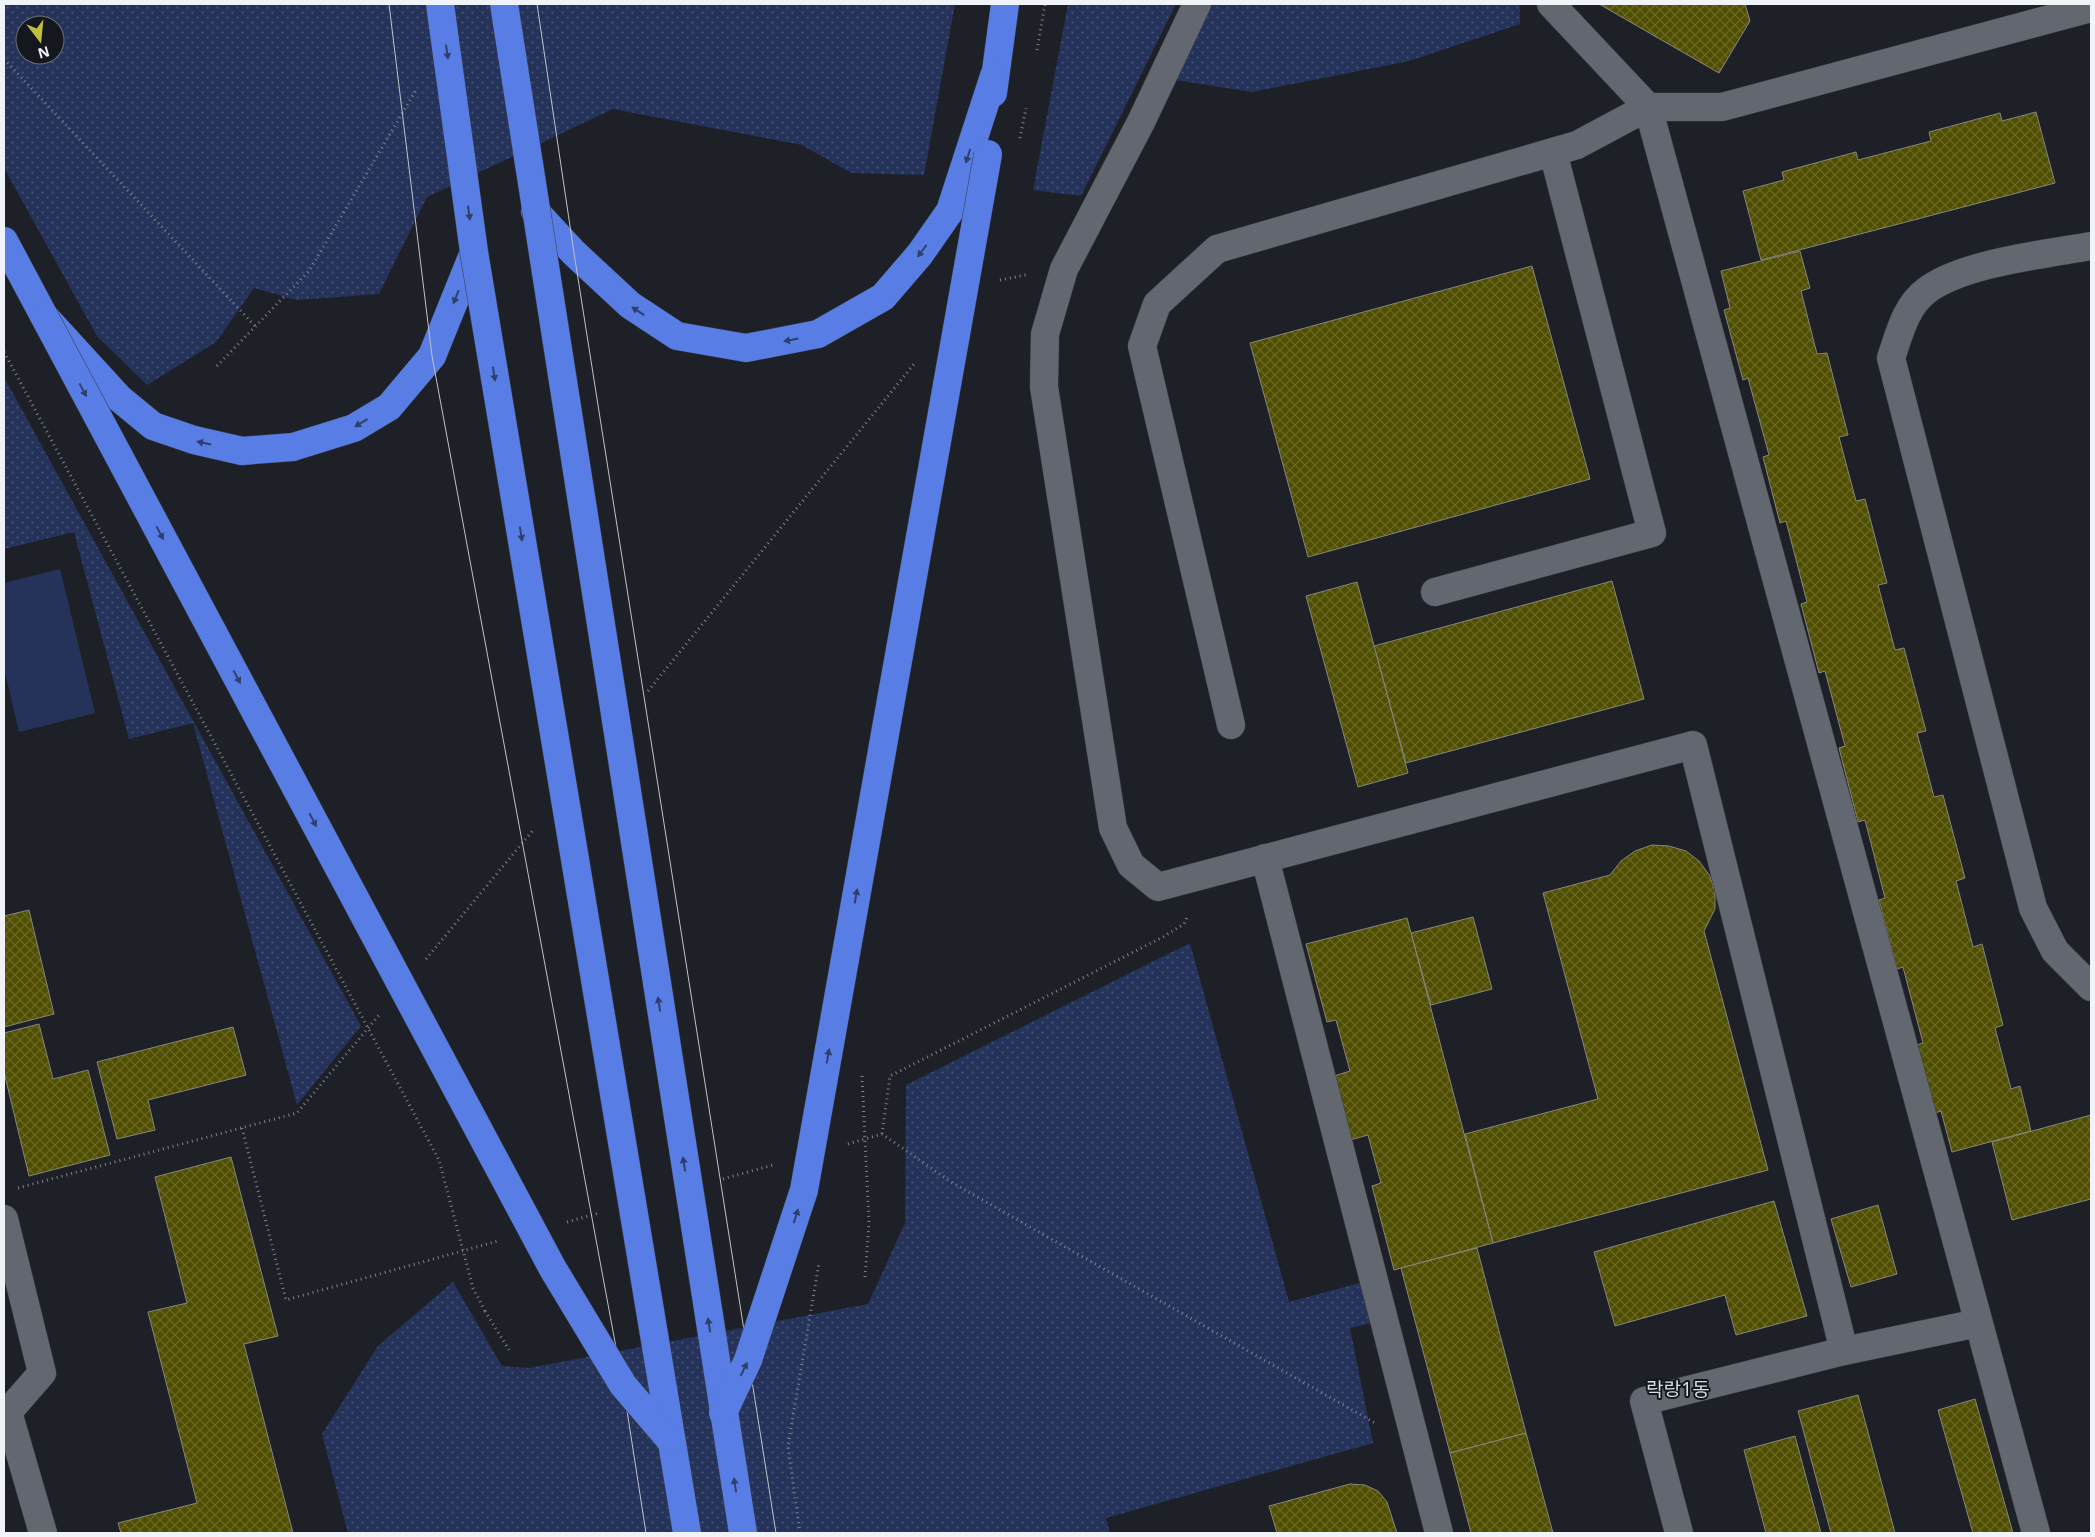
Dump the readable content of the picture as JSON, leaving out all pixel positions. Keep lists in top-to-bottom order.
{
  "districts": ["락랑1동"],
  "north": "bottom"
}
